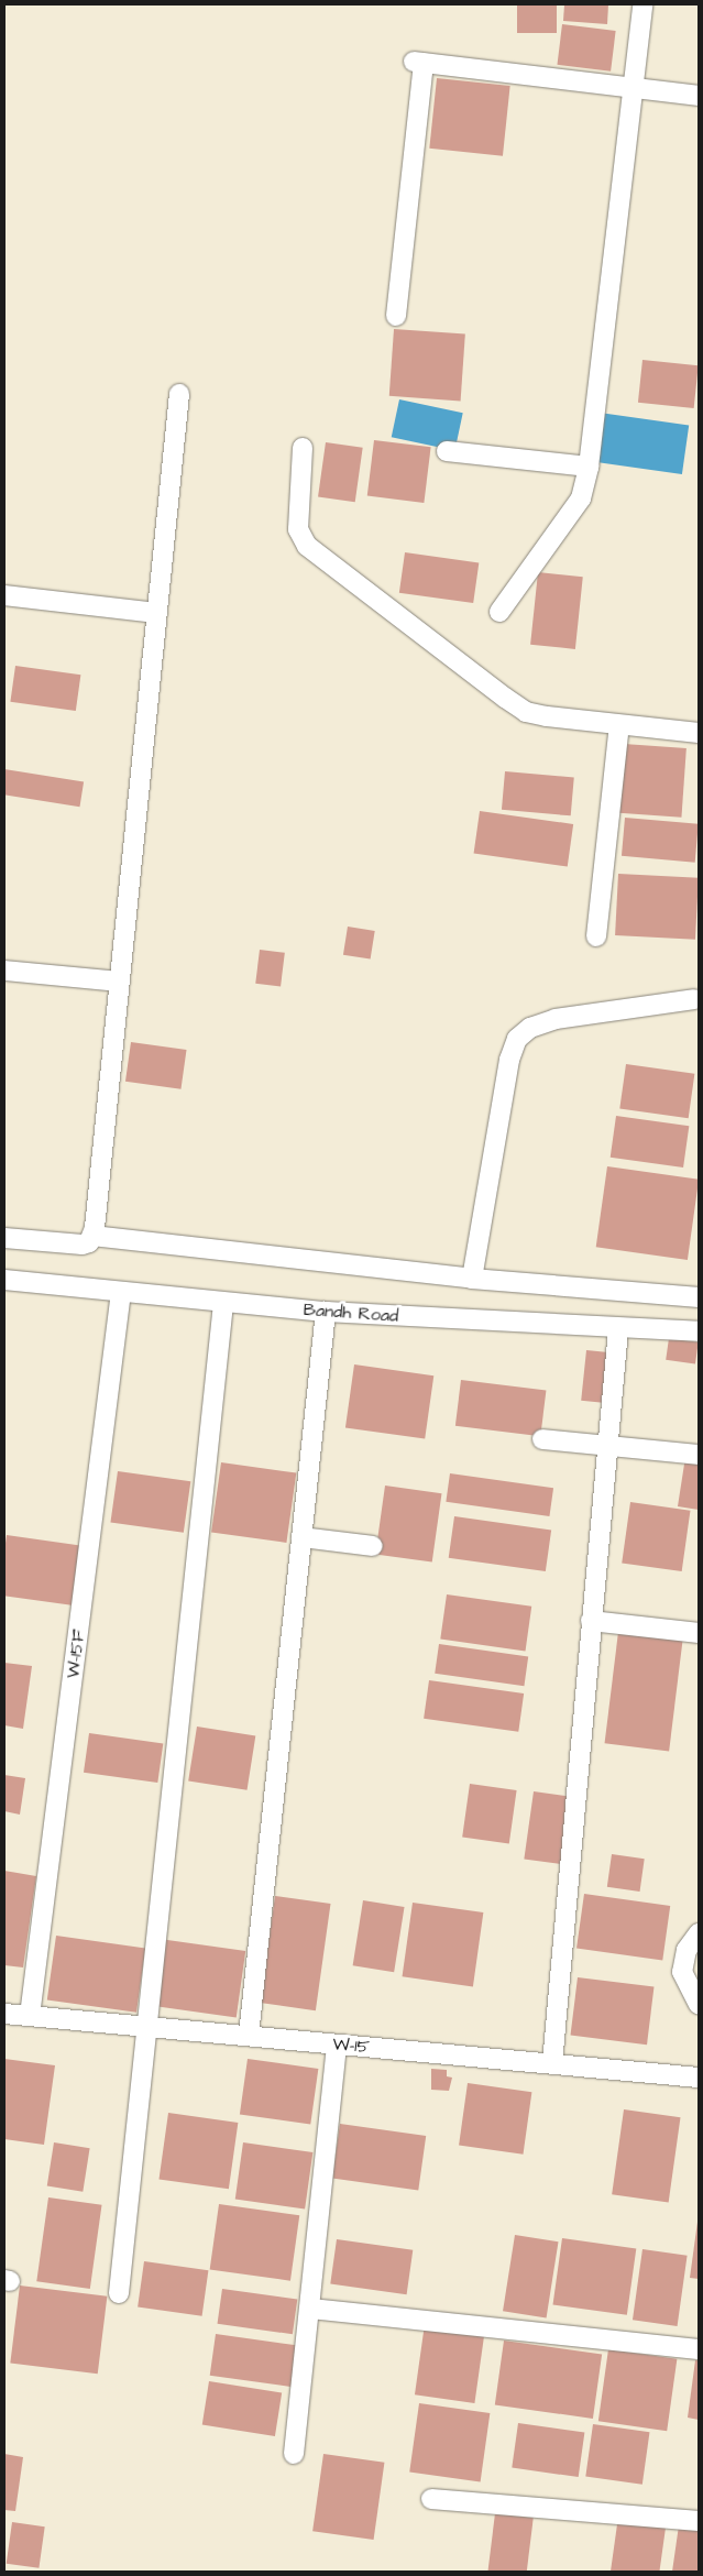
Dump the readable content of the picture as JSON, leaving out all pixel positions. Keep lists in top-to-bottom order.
{
  "streets": {
    "street": ["Bandh Road", "W-15F", "W-15"]
  },
  "crossings": [
    ["Bandh Road", "W-15F"],
    ["W-15F", "W-15"]
  ]
}
